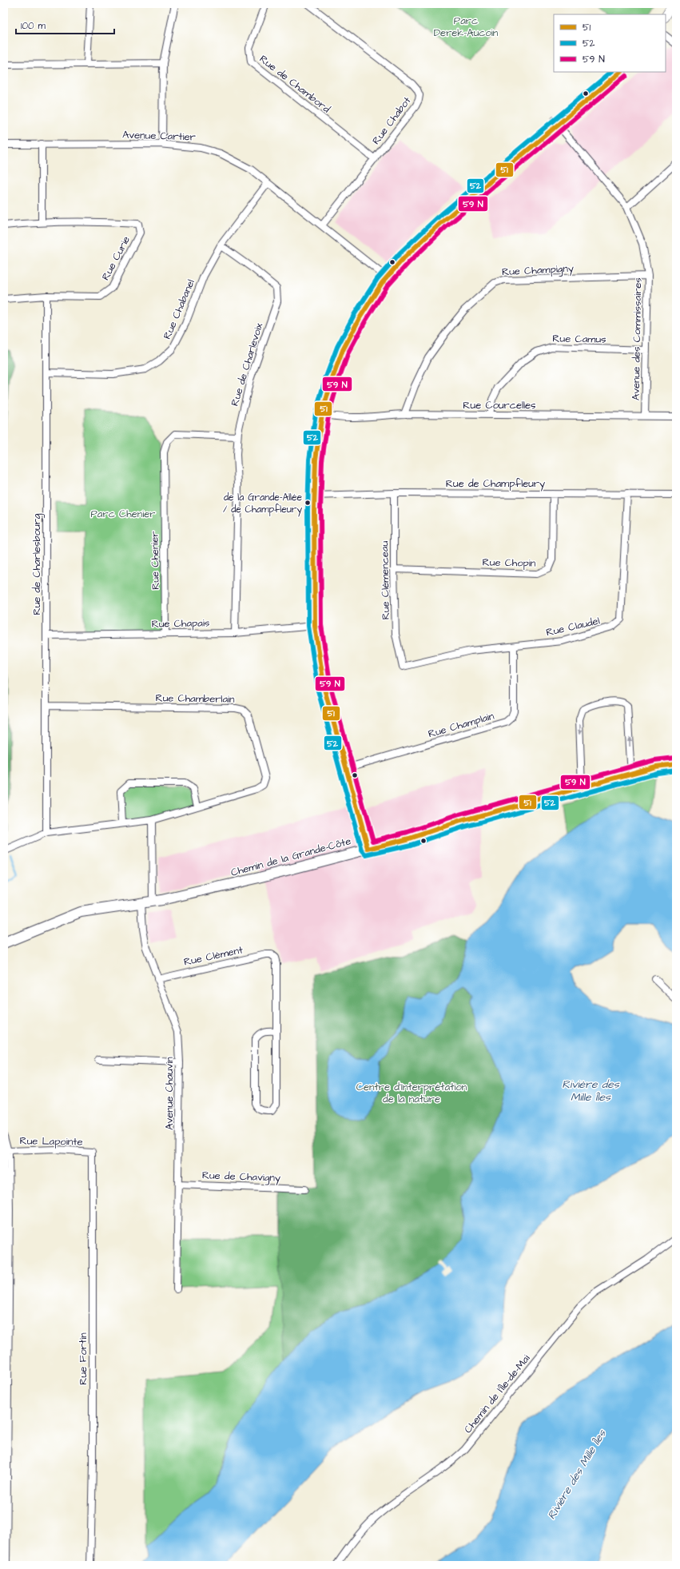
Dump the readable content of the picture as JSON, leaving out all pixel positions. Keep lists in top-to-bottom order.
{
  "streets": {
    "main road": ["Chemin de la Grande-Côte"],
    "street": [
      "Rue de Chambord",
      "Rue Chabot",
      "Avenue Cartier",
      "Rue Curie",
      "Rue Champigny",
      "Rue Chabanel",
      "Rue Camus",
      "Avenue des Commissaires",
      "Rue de Charlevoix",
      "Rue Courcelles",
      "Rue de Champfleury",
      "Rue Chenier",
      "Rue Chopin",
      "Rue de Charlesbourg",
      "Rue Clémenceau",
      "Rue Chapais",
      "Rue Claudel",
      "Rue Chamberlain",
      "Rue Champlain",
      "Rue Clément",
      "Avenue Chauvin",
      "Rue Lapointe",
      "Rue de Chavigny",
      "Rue Fortin",
      "Chemin de l'Île-de-Mai"
    ]
  },
  "crossings": [
    ["Rue de Chambord", "Rue Chabot"],
    ["Rue Chabot", "Avenue Cartier"],
    ["Avenue Cartier", "Rue Chabanel"],
    ["Rue Curie", "Rue de Charlesbourg"],
    ["Rue Champigny", "Avenue des Commissaires"],
    ["Rue Champigny", "Rue Courcelles"],
    ["Rue Chabanel", "Rue de Charlevoix"],
    ["Rue Chabanel", "Rue de Charlesbourg"],
    ["Rue Camus", "Avenue des Commissaires"],
    ["Rue Camus", "Rue Courcelles"],
    ["Avenue des Commissaires", "Rue Courcelles"],
    ["Rue de Charlevoix", "Rue Chenier"],
    ["Rue de Charlevoix", "Rue Chapais"],
    ["Rue de Champfleury", "Rue Chopin"],
    ["Rue de Champfleury", "Rue Clémenceau"],
    ["Rue de Champfleury", "Rue Claudel"],
    ["Rue Chenier", "Rue Chapais"],
    ["Rue Chopin", "Rue Clémenceau"],
    ["Rue de Charlesbourg", "Rue Chapais"],
    ["Rue de Charlesbourg", "Rue Chamberlain"],
    ["Rue Clémenceau", "Rue Claudel"],
    ["Rue Claudel", "Rue Champlain"],
    ["Chemin de la Grande-Côte", "Avenue Chauvin"],
    ["Rue Clément", "Avenue Chauvin"],
    ["Avenue Chauvin", "Rue de Chavigny"],
    ["Rue Lapointe", "Rue Fortin"]
  ],
  "water": ["Rivière des Mille Îles"],
  "parks": ["Parc Derek-Aucoin", "Parc Chenier", "Centre d'Interprétation de la nature"],
  "places": ["de la Grande-Allée / de Champfleury"],
  "lines": ["transit line 51", "transit line 52"],
  "legend": ["51", "52", "59 N"],
  "scale_bar": "100 m"
}
